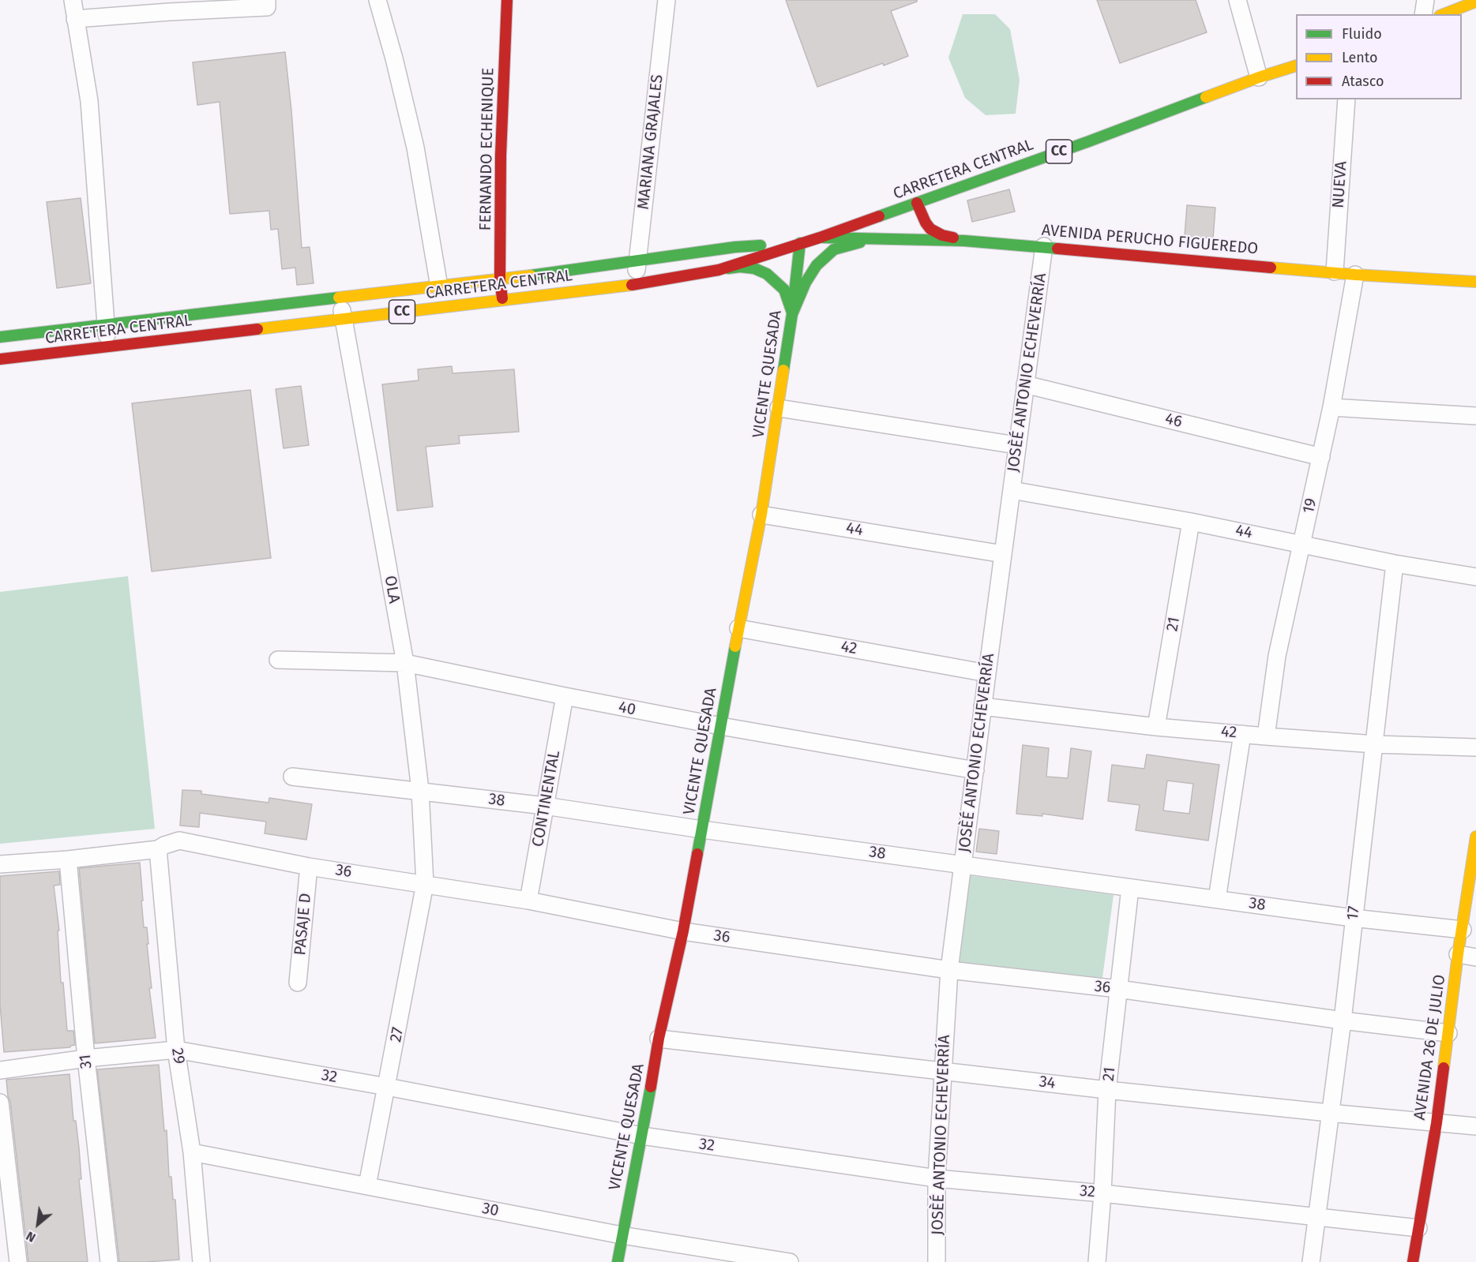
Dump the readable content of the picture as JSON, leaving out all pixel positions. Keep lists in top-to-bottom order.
{
  "streets": {
    "main road": [
      "FERNANDO ECHENIQUE",
      "CC",
      "CARRETERA CENTRAL",
      "AVENIDA PERUCHO FIGUEREDO",
      "VICENTE QUESADA",
      "AVENIDA 26 DE JULIO"
    ],
    "street": [
      "MARIANA GRAJALES",
      "NUEVA",
      "JOSÈÉ ANTONIO ECHEVERRÍA",
      "46",
      "19",
      "44",
      "OLA",
      "21",
      "42",
      "40",
      "CONTINENTAL",
      "38",
      "36",
      "17",
      "PASAJE D",
      "27",
      "29",
      "31",
      "32",
      "34",
      "30"
    ]
  },
  "crossings": [
    ["MARIANA GRAJALES", "CARRETERA CENTRAL"],
    ["FERNANDO ECHENIQUE", "CARRETERA CENTRAL"],
    ["CARRETERA CENTRAL", "AVENIDA PERUCHO FIGUEREDO"],
    ["CARRETERA CENTRAL", "VICENTE QUESADA"],
    ["CARRETERA CENTRAL", "OLA"],
    ["NUEVA", "AVENIDA PERUCHO FIGUEREDO"],
    ["AVENIDA PERUCHO FIGUEREDO", "JOSÈÉ ANTONIO ECHEVERRÍA"],
    ["AVENIDA PERUCHO FIGUEREDO", "19"],
    ["JOSÈÉ ANTONIO ECHEVERRÍA", "46"],
    ["JOSÈÉ ANTONIO ECHEVERRÍA", "44"],
    ["JOSÈÉ ANTONIO ECHEVERRÍA", "42"],
    ["JOSÈÉ ANTONIO ECHEVERRÍA", "40"],
    ["JOSÈÉ ANTONIO ECHEVERRÍA", "38"],
    ["JOSÈÉ ANTONIO ECHEVERRÍA", "36"],
    ["JOSÈÉ ANTONIO ECHEVERRÍA", "32"],
    ["JOSÈÉ ANTONIO ECHEVERRÍA", "34"],
    ["VICENTE QUESADA", "44"],
    ["VICENTE QUESADA", "42"],
    ["VICENTE QUESADA", "40"],
    ["VICENTE QUESADA", "38"],
    ["VICENTE QUESADA", "36"],
    ["VICENTE QUESADA", "32"],
    ["VICENTE QUESADA", "34"],
    ["VICENTE QUESADA", "30"],
    ["46", "19"],
    ["19", "44"],
    ["19", "42"],
    ["44", "21"],
    ["44", "17"],
    ["OLA", "40"],
    ["OLA", "38"],
    ["OLA", "36"],
    ["OLA", "27"],
    ["21", "42"],
    ["21", "38"],
    ["21", "36"],
    ["21", "32"],
    ["21", "34"],
    ["42", "17"],
    ["40", "CONTINENTAL"],
    ["CONTINENTAL", "38"],
    ["CONTINENTAL", "36"],
    ["38", "17"],
    ["38", "AVENIDA 26 DE JULIO"],
    ["36", "17"],
    ["36", "PASAJE D"],
    ["36", "27"],
    ["36", "AVENIDA 26 DE JULIO"],
    ["36", "29"],
    ["36", "31"],
    ["17", "32"],
    ["17", "34"],
    ["27", "32"],
    ["27", "30"],
    ["AVENIDA 26 DE JULIO", "32"],
    ["AVENIDA 26 DE JULIO", "34"],
    ["29", "32"],
    ["29", "30"],
    ["31", "32"]
  ],
  "legend": ["Fluido", "Lento", "Atasco"],
  "north": "bottom left"
}
